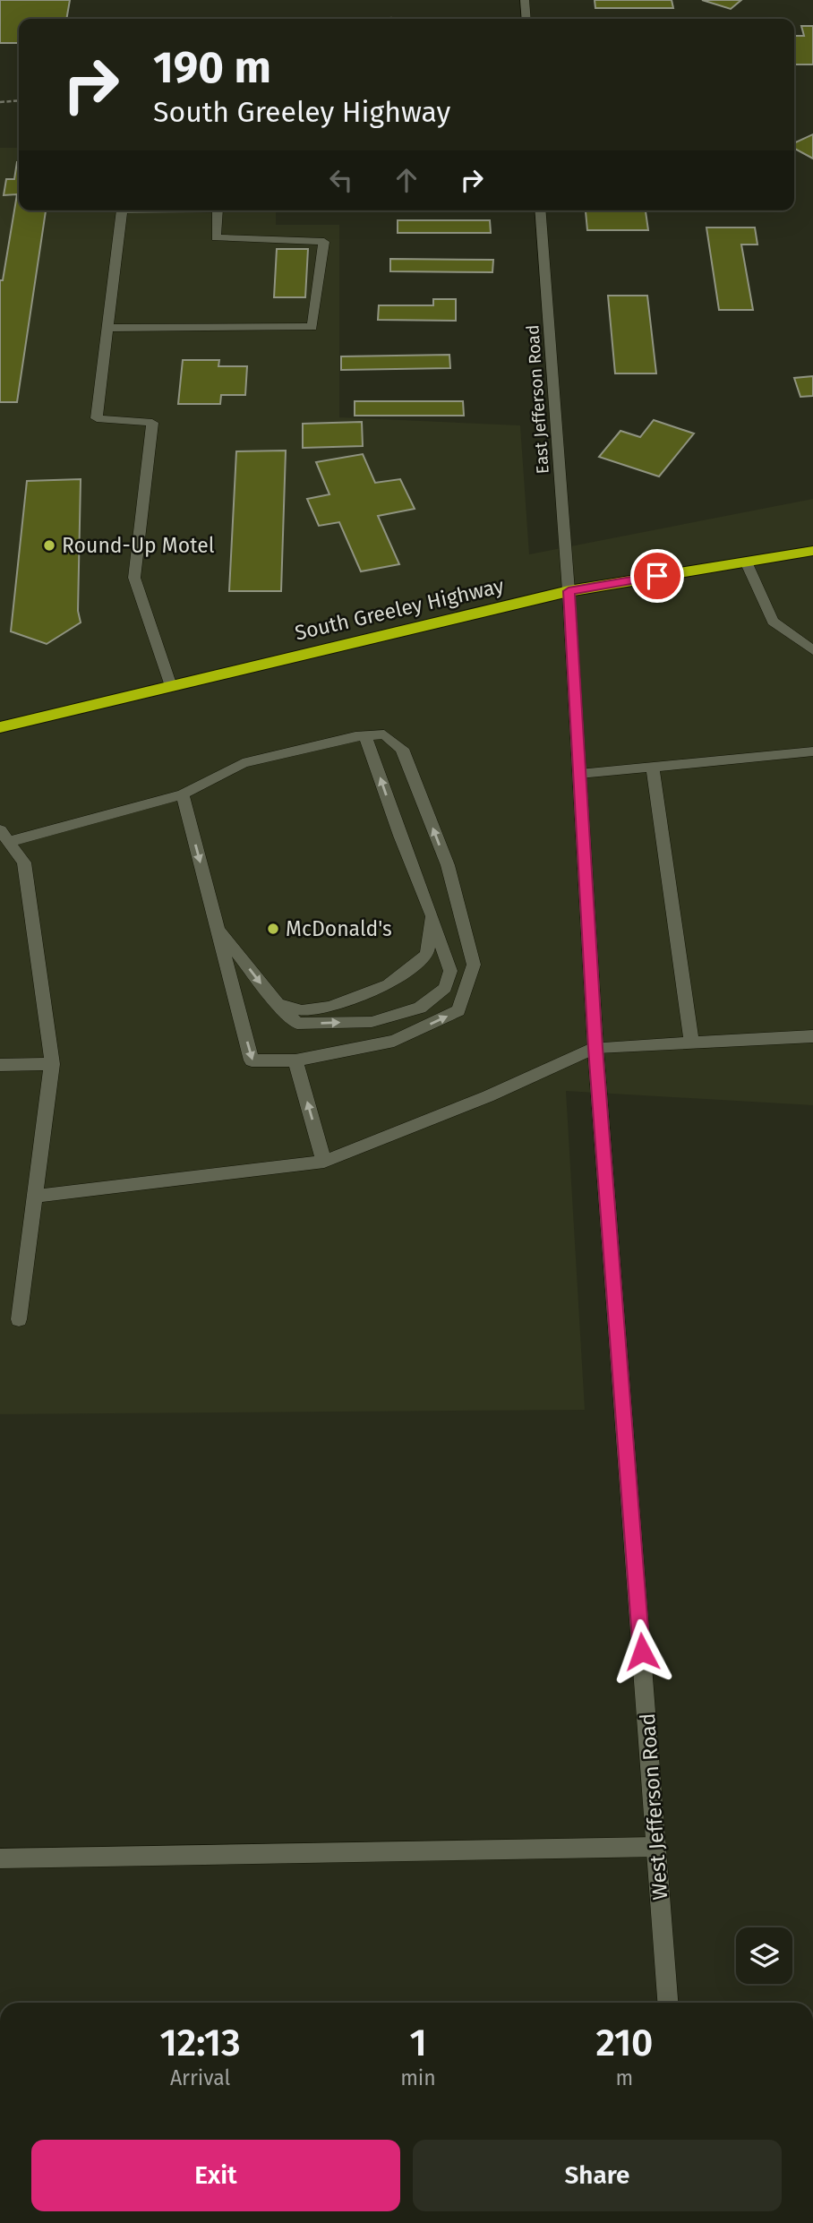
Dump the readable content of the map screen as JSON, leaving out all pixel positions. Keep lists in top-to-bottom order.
{
  "streets": {
    "highway": ["South Greeley Highway"],
    "street": ["East Jefferson Road", "West Jefferson Road"]
  },
  "crossings": [
    ["East Jefferson Road", "South Greeley Highway"],
    ["East Jefferson Road", "West Jefferson Road"],
    ["South Greeley Highway", "West Jefferson Road"]
  ],
  "places": ["Round-Up Motel", "McDonald's"],
  "page": {
    "turn": ["190 m", "South Greeley Highway"],
    "eta": [
      "12:13",
      "Arrival",
      "1",
      "min",
      "210",
      "m"
    ],
    "buttons": ["Exit", "Share"]
  }
}
